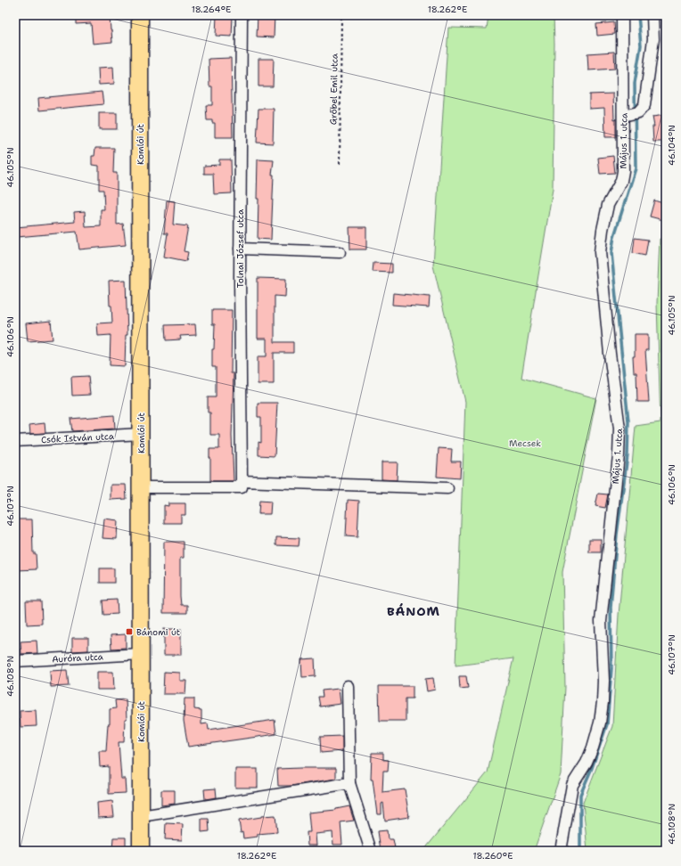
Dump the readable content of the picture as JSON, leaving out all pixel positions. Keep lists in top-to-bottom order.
{
  "streets": {
    "main road": ["Komlói út"],
    "street": [
      "Május 1. utca",
      "Tolnai József utca",
      "Csók István utca",
      "Auróra utca"
    ],
    "path": ["Grőbel Emil utca"]
  },
  "crossings": [
    ["Komlói út", "Csók István utca"],
    ["Komlói út", "Auróra utca"]
  ],
  "districts": ["BÁNOM"],
  "parks": ["Mecsek"],
  "places": {
    "transit": ["Bánomi út"]
  },
  "coordinates": [
    "18.264°E",
    "18.262°E",
    "46.104°N",
    "46.105°N",
    "46.106°N",
    "46.107°N",
    "46.108°N",
    "18.260°E"
  ]
}
